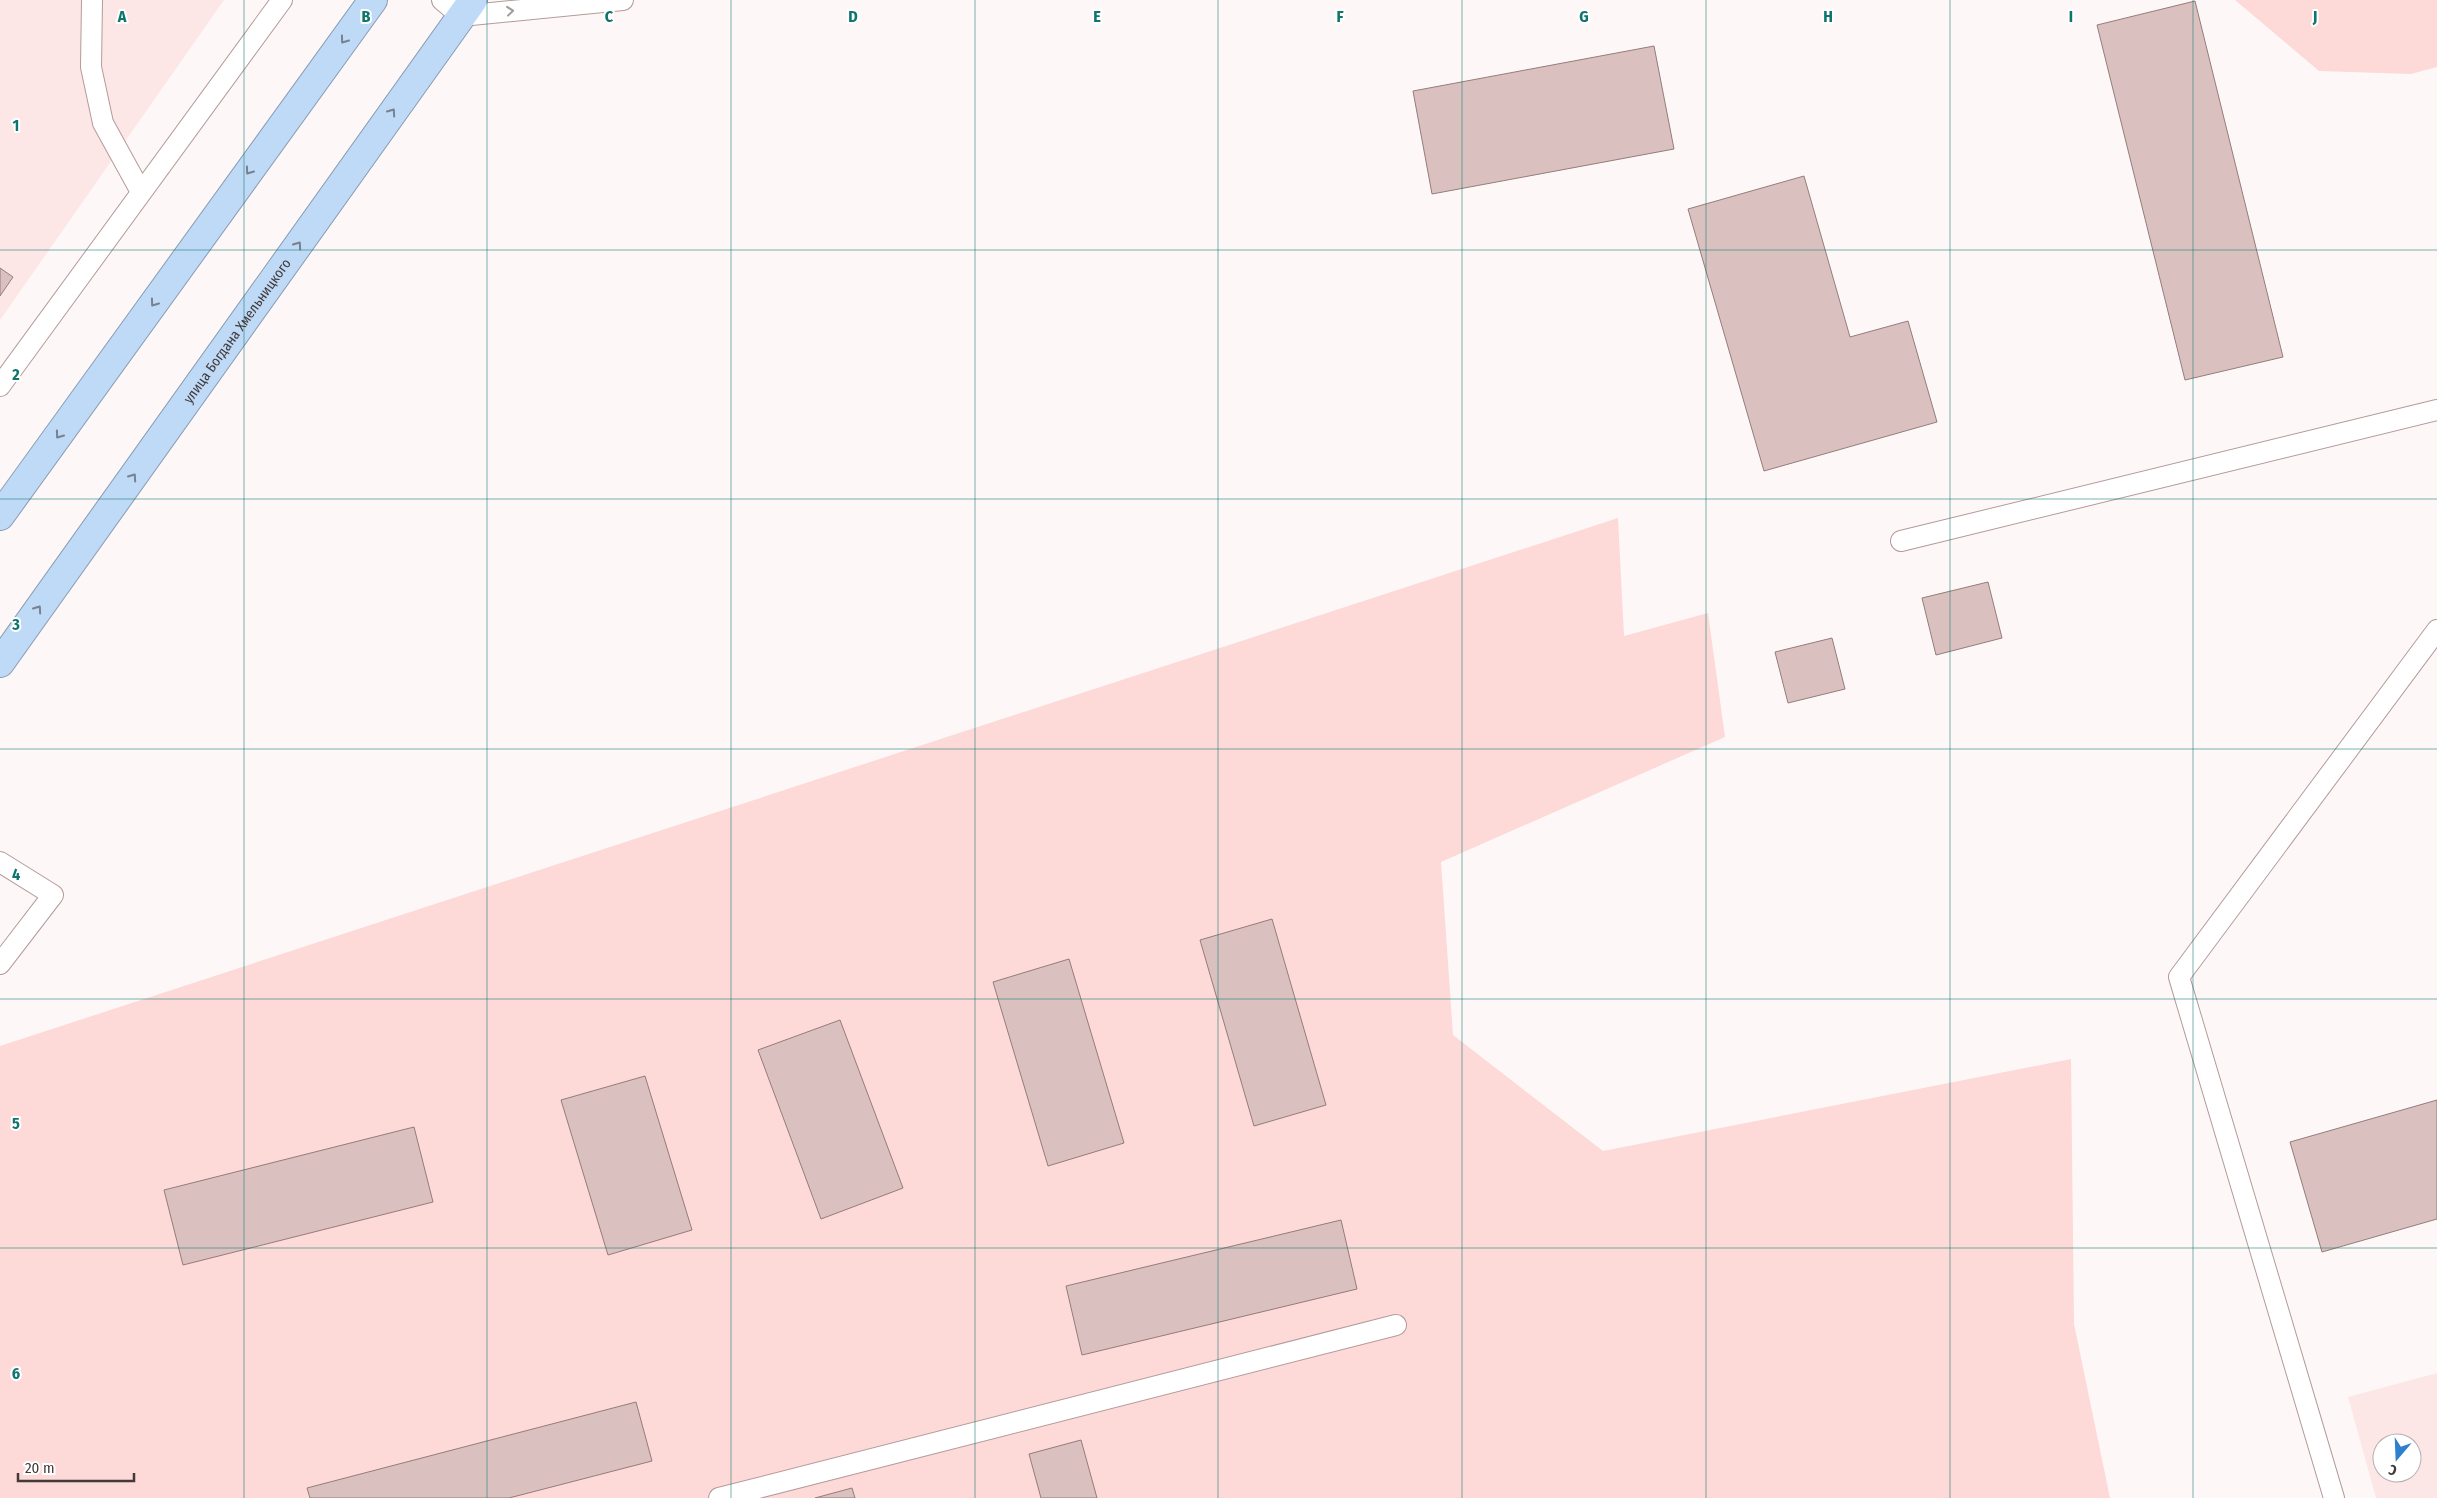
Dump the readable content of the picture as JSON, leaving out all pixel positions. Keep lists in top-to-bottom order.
{
  "streets": {
    "highway": ["улица Богдана Хмельницкого"]
  },
  "scale_bar": "20 m",
  "north": "bottom",
  "grid": {
    "columns": [
      "A",
      "B",
      "C",
      "D",
      "E",
      "F",
      "G",
      "H",
      "I",
      "J"
    ],
    "rows": [
      "1",
      "2",
      "3",
      "4",
      "5",
      "6"
    ]
  }
}
